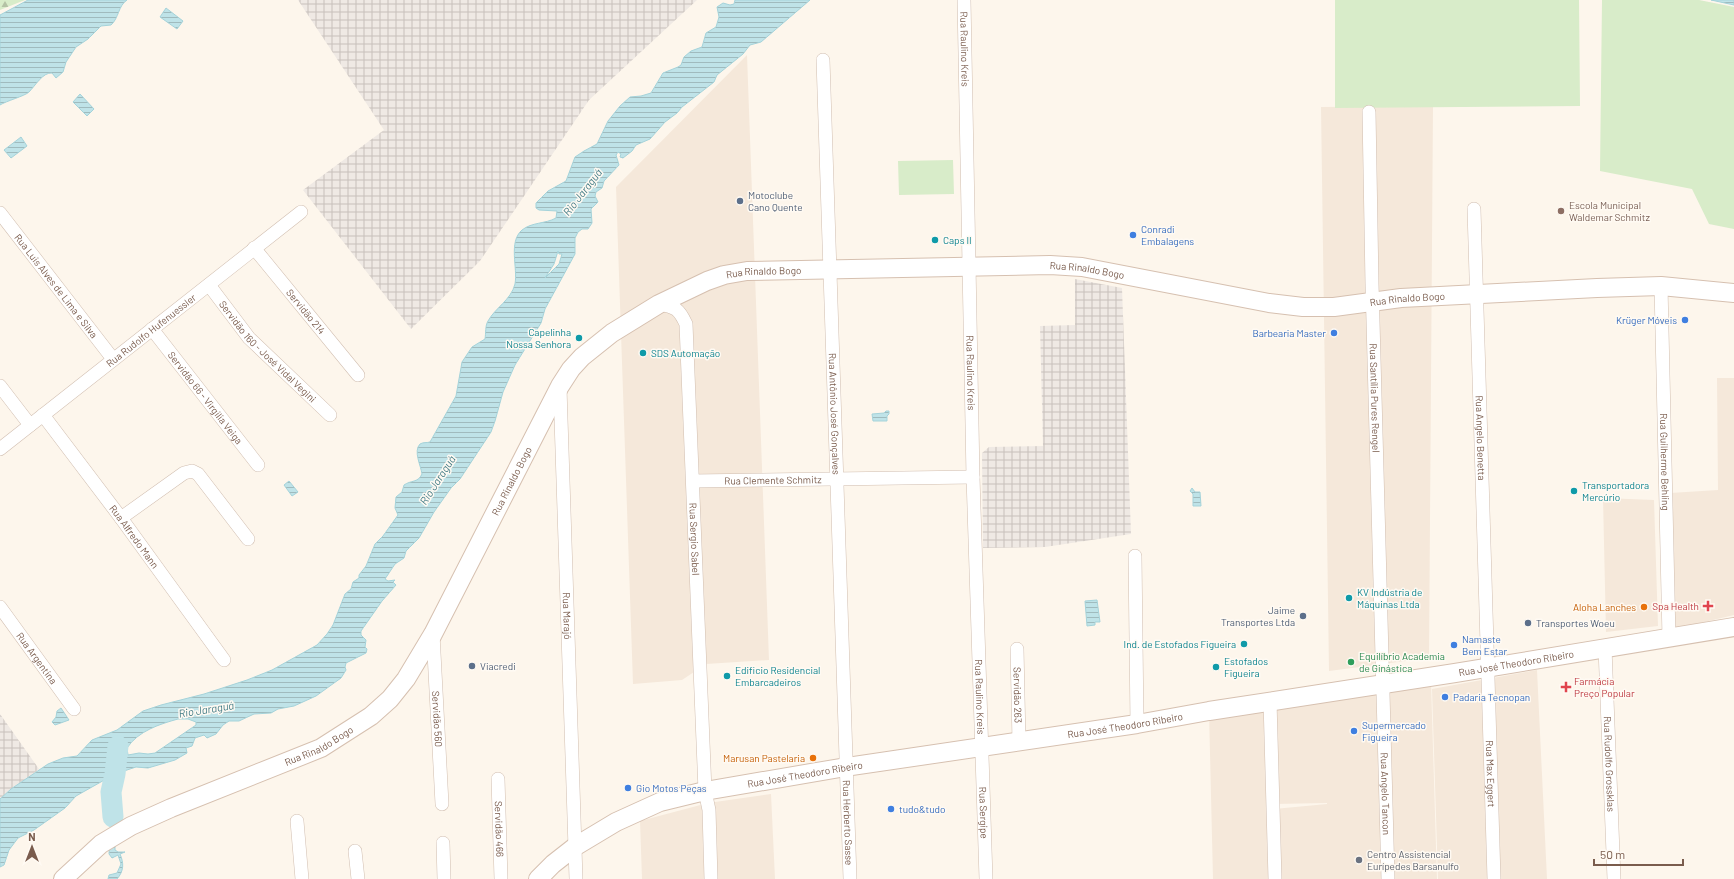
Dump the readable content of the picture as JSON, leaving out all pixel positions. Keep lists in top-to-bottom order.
{
  "streets": {
    "main road": ["Rua Rinaldo Bogo", "Rua José Theodoro Ribeiro"],
    "street": [
      "Rua Raulino Kreis",
      "Rua Luis Alves de Lima e Silva",
      "Servidão 214",
      "Rua Rudolfo Hufenuessler",
      "Servidão 160 - José Vidal Vegini",
      "Servidão 66 - Virgilia Veiga",
      "Rua Santília Pures Rengel",
      "Rua Antônio José Gonçalves",
      "Rua Angelo Benetta",
      "Rua Guilherme Behling",
      "Rua Clemente Schmitz",
      "Rua Alfredo Mann",
      "Rua Sergio Sabel",
      "Rua Marajó",
      "Rua Argentina",
      "Servidão 263",
      "Servidão 560",
      "Rua Rudolfo Grossklas",
      "Rua Max Eggert",
      "Rua Angelo Tancon",
      "Rua Sergipe",
      "Rua Herberto Sasse",
      "Servidão 466"
    ]
  },
  "crossings": [
    ["Rua Raulino Kreis", "Rua Rinaldo Bogo"],
    ["Rua Raulino Kreis", "Rua Clemente Schmitz"],
    ["Rua Raulino Kreis", "Rua José Theodoro Ribeiro"],
    ["Rua Raulino Kreis", "Rua Sergipe"],
    ["Rua Rinaldo Bogo", "Rua Santília Pures Rengel"],
    ["Rua Rinaldo Bogo", "Rua Antônio José Gonçalves"],
    ["Rua Rinaldo Bogo", "Rua Angelo Benetta"],
    ["Rua Rinaldo Bogo", "Rua Guilherme Behling"],
    ["Rua Rinaldo Bogo", "Rua Sergio Sabel"],
    ["Rua Rinaldo Bogo", "Rua Marajó"],
    ["Rua Rinaldo Bogo", "Servidão 560"],
    ["Rua Luis Alves de Lima e Silva", "Rua Rudolfo Hufenuessler"],
    ["Servidão 214", "Rua Rudolfo Hufenuessler"],
    ["Rua Rudolfo Hufenuessler", "Servidão 160 - José Vidal Vegini"],
    ["Rua Rudolfo Hufenuessler", "Servidão 66 - Virgilia Veiga"],
    ["Rua Rudolfo Hufenuessler", "Rua Alfredo Mann"],
    ["Rua Santília Pures Rengel", "Rua José Theodoro Ribeiro"],
    ["Rua Santília Pures Rengel", "Rua Angelo Tancon"],
    ["Rua Antônio José Gonçalves", "Rua Clemente Schmitz"],
    ["Rua Antônio José Gonçalves", "Rua José Theodoro Ribeiro"],
    ["Rua Antônio José Gonçalves", "Rua Herberto Sasse"],
    ["Rua Angelo Benetta", "Rua José Theodoro Ribeiro"],
    ["Rua Angelo Benetta", "Rua Max Eggert"],
    ["Rua Guilherme Behling", "Rua José Theodoro Ribeiro"],
    ["Rua Clemente Schmitz", "Rua Sergio Sabel"],
    ["Rua Sergio Sabel", "Rua José Theodoro Ribeiro"],
    ["Rua Marajó", "Rua José Theodoro Ribeiro"],
    ["Rua José Theodoro Ribeiro", "Servidão 263"],
    ["Rua José Theodoro Ribeiro", "Rua Rudolfo Grossklas"],
    ["Rua José Theodoro Ribeiro", "Rua Max Eggert"],
    ["Rua José Theodoro Ribeiro", "Rua Angelo Tancon"],
    ["Rua José Theodoro Ribeiro", "Rua Sergipe"],
    ["Rua José Theodoro Ribeiro", "Rua Herberto Sasse"]
  ],
  "water": ["Rio Jaraguá"],
  "places": {
    "other": [
      "Motoclube Cano Quente",
      "Escola Municipal Waldemar Schmitz",
      "Conradi Embalagens",
      "Caps II",
      "Krüger Móveis",
      "Barbearia Master",
      "Capelinha Nossa Senhora",
      "SDS Automação",
      "Transportadora Mercúrio",
      "KV Indústria de Máquinas Ltda",
      "Aloha Lanches",
      "Jaime Transportes Ltda",
      "Transportes Woeu",
      "Ind. de Estofados Figueira",
      "Namaste Bem Estar",
      "Equilíbrio Academia de Ginástica",
      "Viacredi",
      "Estofados Figueira",
      "Edificio Residencial Embarcadeiros",
      "Padaria Tecnopan",
      "Supermercado Figueira",
      "Marusan Pastelaria",
      "Gio Motos Peças",
      "tudo&tudo",
      "Centro Assistencial Eurípedes Barsanulfo"
    ],
    "health": ["Spa Health", "Farmácia Preço Popular"]
  },
  "scale_bar": "50 m",
  "north": "top"
}
